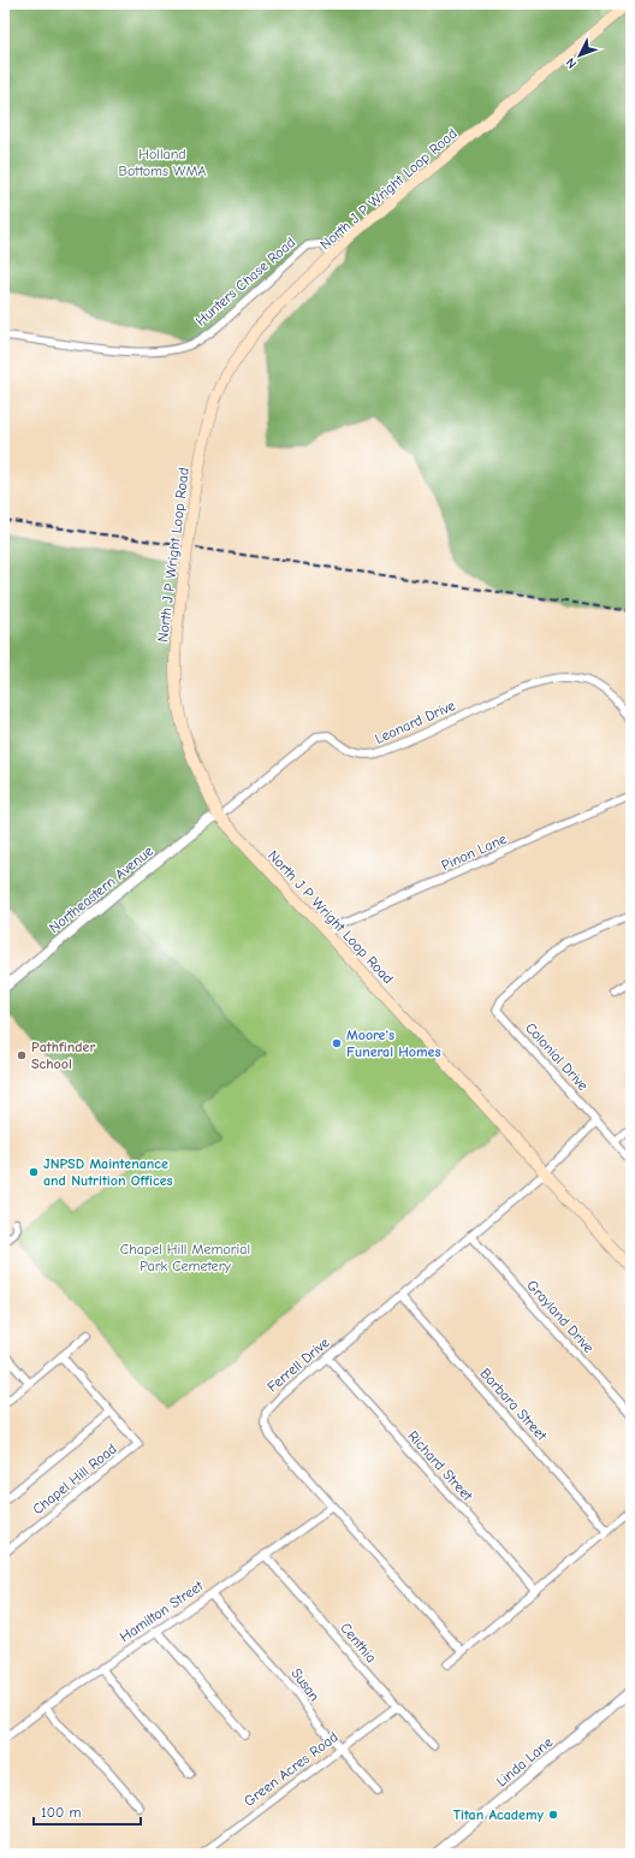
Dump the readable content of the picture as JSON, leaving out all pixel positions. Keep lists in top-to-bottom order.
{
  "streets": {
    "main road": ["North J P Wright Loop Road"],
    "street": [
      "Hunters Chase Road",
      "Leonard Drive",
      "Pinon Lane",
      "Northeastern Avenue",
      "Colonial Drive",
      "Grayland Drive",
      "Ferrell Drive",
      "Barbara Street",
      "Richard Street",
      "Chapel Hill Road",
      "Hamilton Street",
      "Centhia",
      "Susan",
      "Linda Lane",
      "Green Acres Road"
    ]
  },
  "crossings": [
    ["North J P Wright Loop Road", "Hunters Chase Road"],
    ["North J P Wright Loop Road", "Leonard Drive"],
    ["North J P Wright Loop Road", "Pinon Lane"],
    ["North J P Wright Loop Road", "Northeastern Avenue"],
    ["North J P Wright Loop Road", "Ferrell Drive"],
    ["Leonard Drive", "Northeastern Avenue"],
    ["Grayland Drive", "Ferrell Drive"],
    ["Ferrell Drive", "Barbara Street"],
    ["Ferrell Drive", "Richard Street"],
    ["Ferrell Drive", "Hamilton Street"],
    ["Hamilton Street", "Centhia"],
    ["Hamilton Street", "Susan"],
    ["Centhia", "Green Acres Road"],
    ["Susan", "Green Acres Road"]
  ],
  "parks": ["Holland Bottoms WMA", "Chapel Hill Memorial Park Cemetery"],
  "places": [
    "Moore's Funeral Homes",
    "Pathfinder School",
    "JNPSD Maintenance and Nutrition Offices",
    "Titan Academy"
  ],
  "scale_bar": "100 m",
  "north": "bottom left"
}
